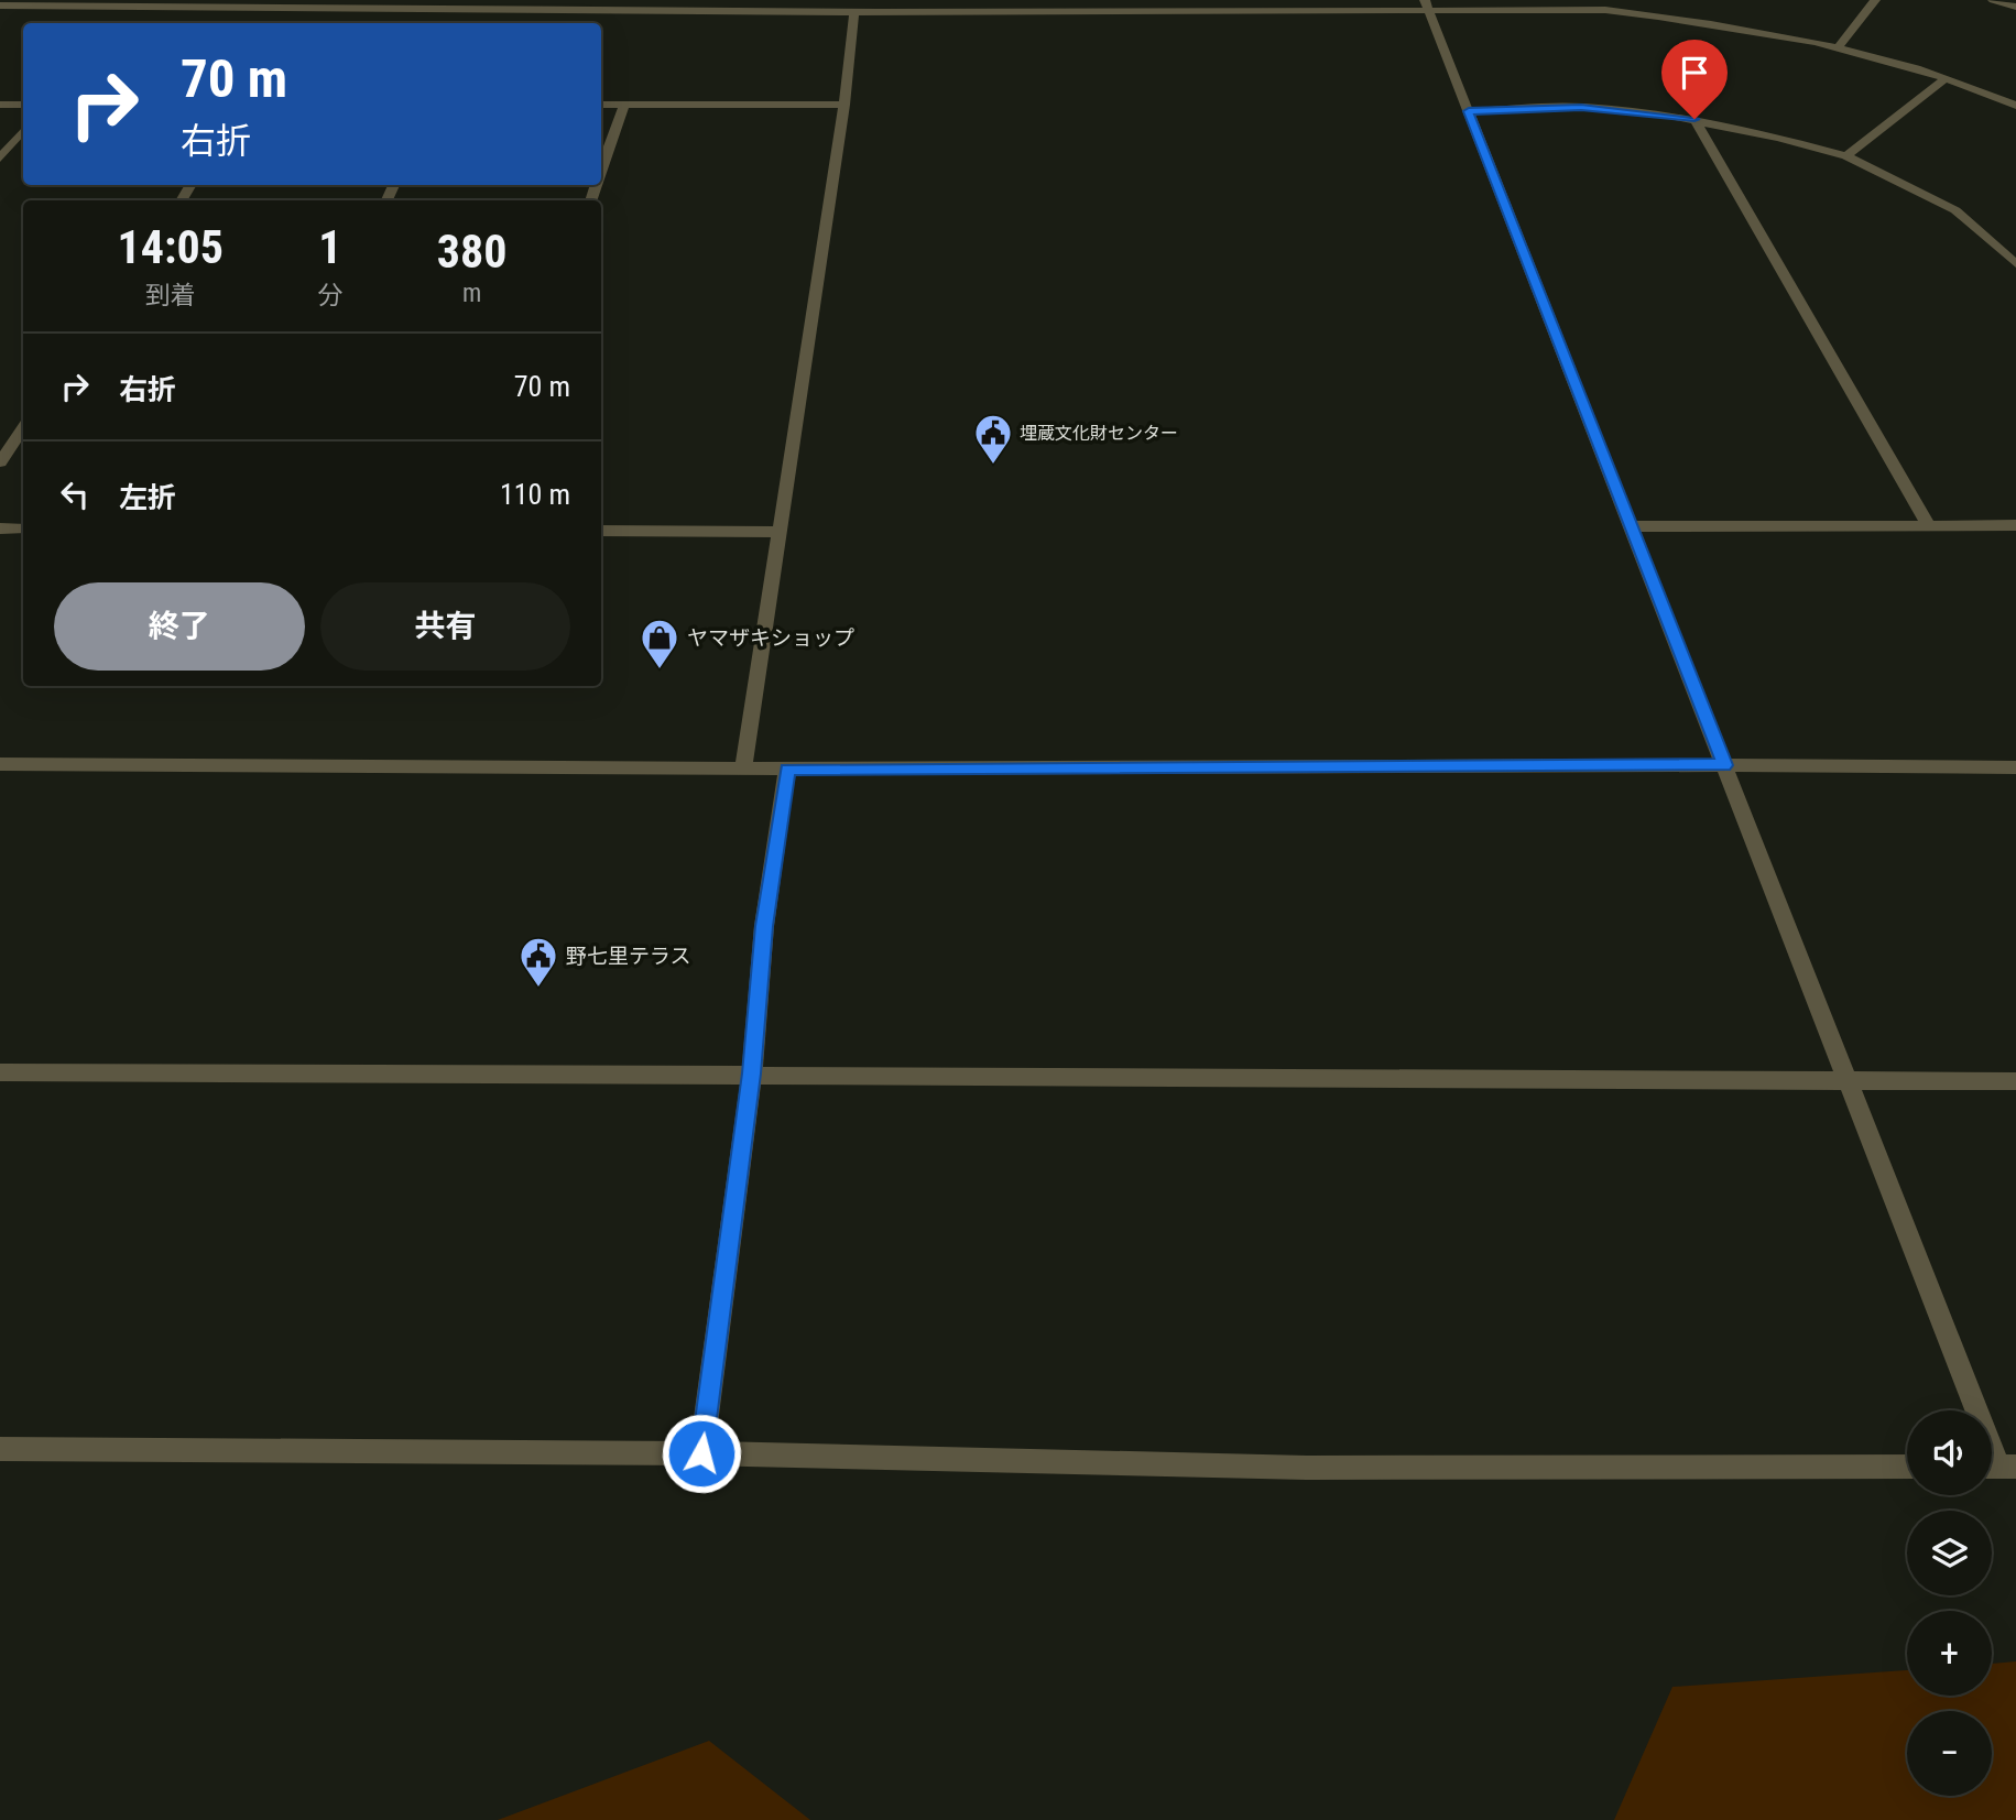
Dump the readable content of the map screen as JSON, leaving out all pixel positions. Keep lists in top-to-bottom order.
{
  "places": {
    "public building": ["埋蔵文化財センター", "野七里テラス"],
    "shop": ["ヤマザキショップ"]
  },
  "page": {
    "turn": ["70 m", "右折"],
    "eta": [
      "14:05",
      "到着",
      "1",
      "分",
      "380",
      "m"
    ],
    "list": [
      {
        "name": "右折",
        "value": "70 m"
      },
      {
        "name": "左折",
        "value": "110 m"
      }
    ],
    "buttons": ["終了", "共有"],
    "map_buttons": ["+", "−"]
  }
}
